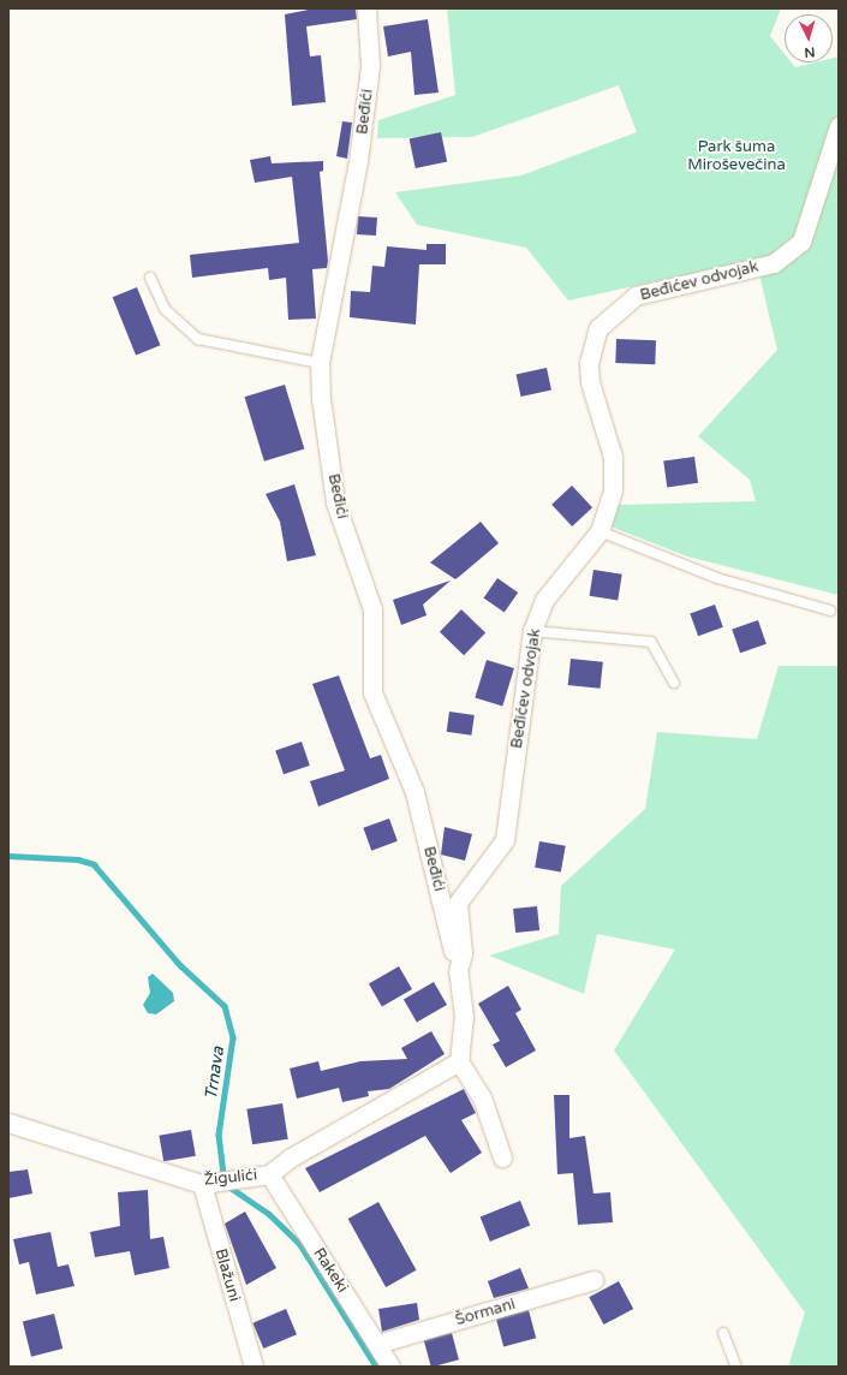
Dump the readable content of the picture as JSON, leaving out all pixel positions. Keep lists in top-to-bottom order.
{
  "streets": {
    "street": [
      "Beđići",
      "Beđićev odvojak",
      "Žigulići",
      "Rakeki",
      "Blažuni",
      "Šormani"
    ]
  },
  "crossings": [
    ["Beđići", "Beđićev odvojak"],
    ["Beđićev odvojak", "Žigulići"],
    ["Žigulići", "Rakeki"],
    ["Žigulići", "Blažuni"],
    ["Rakeki", "Šormani"]
  ],
  "water": ["Trnava"],
  "parks": ["Park šuma Miroševečina"],
  "north": "bottom"
}
